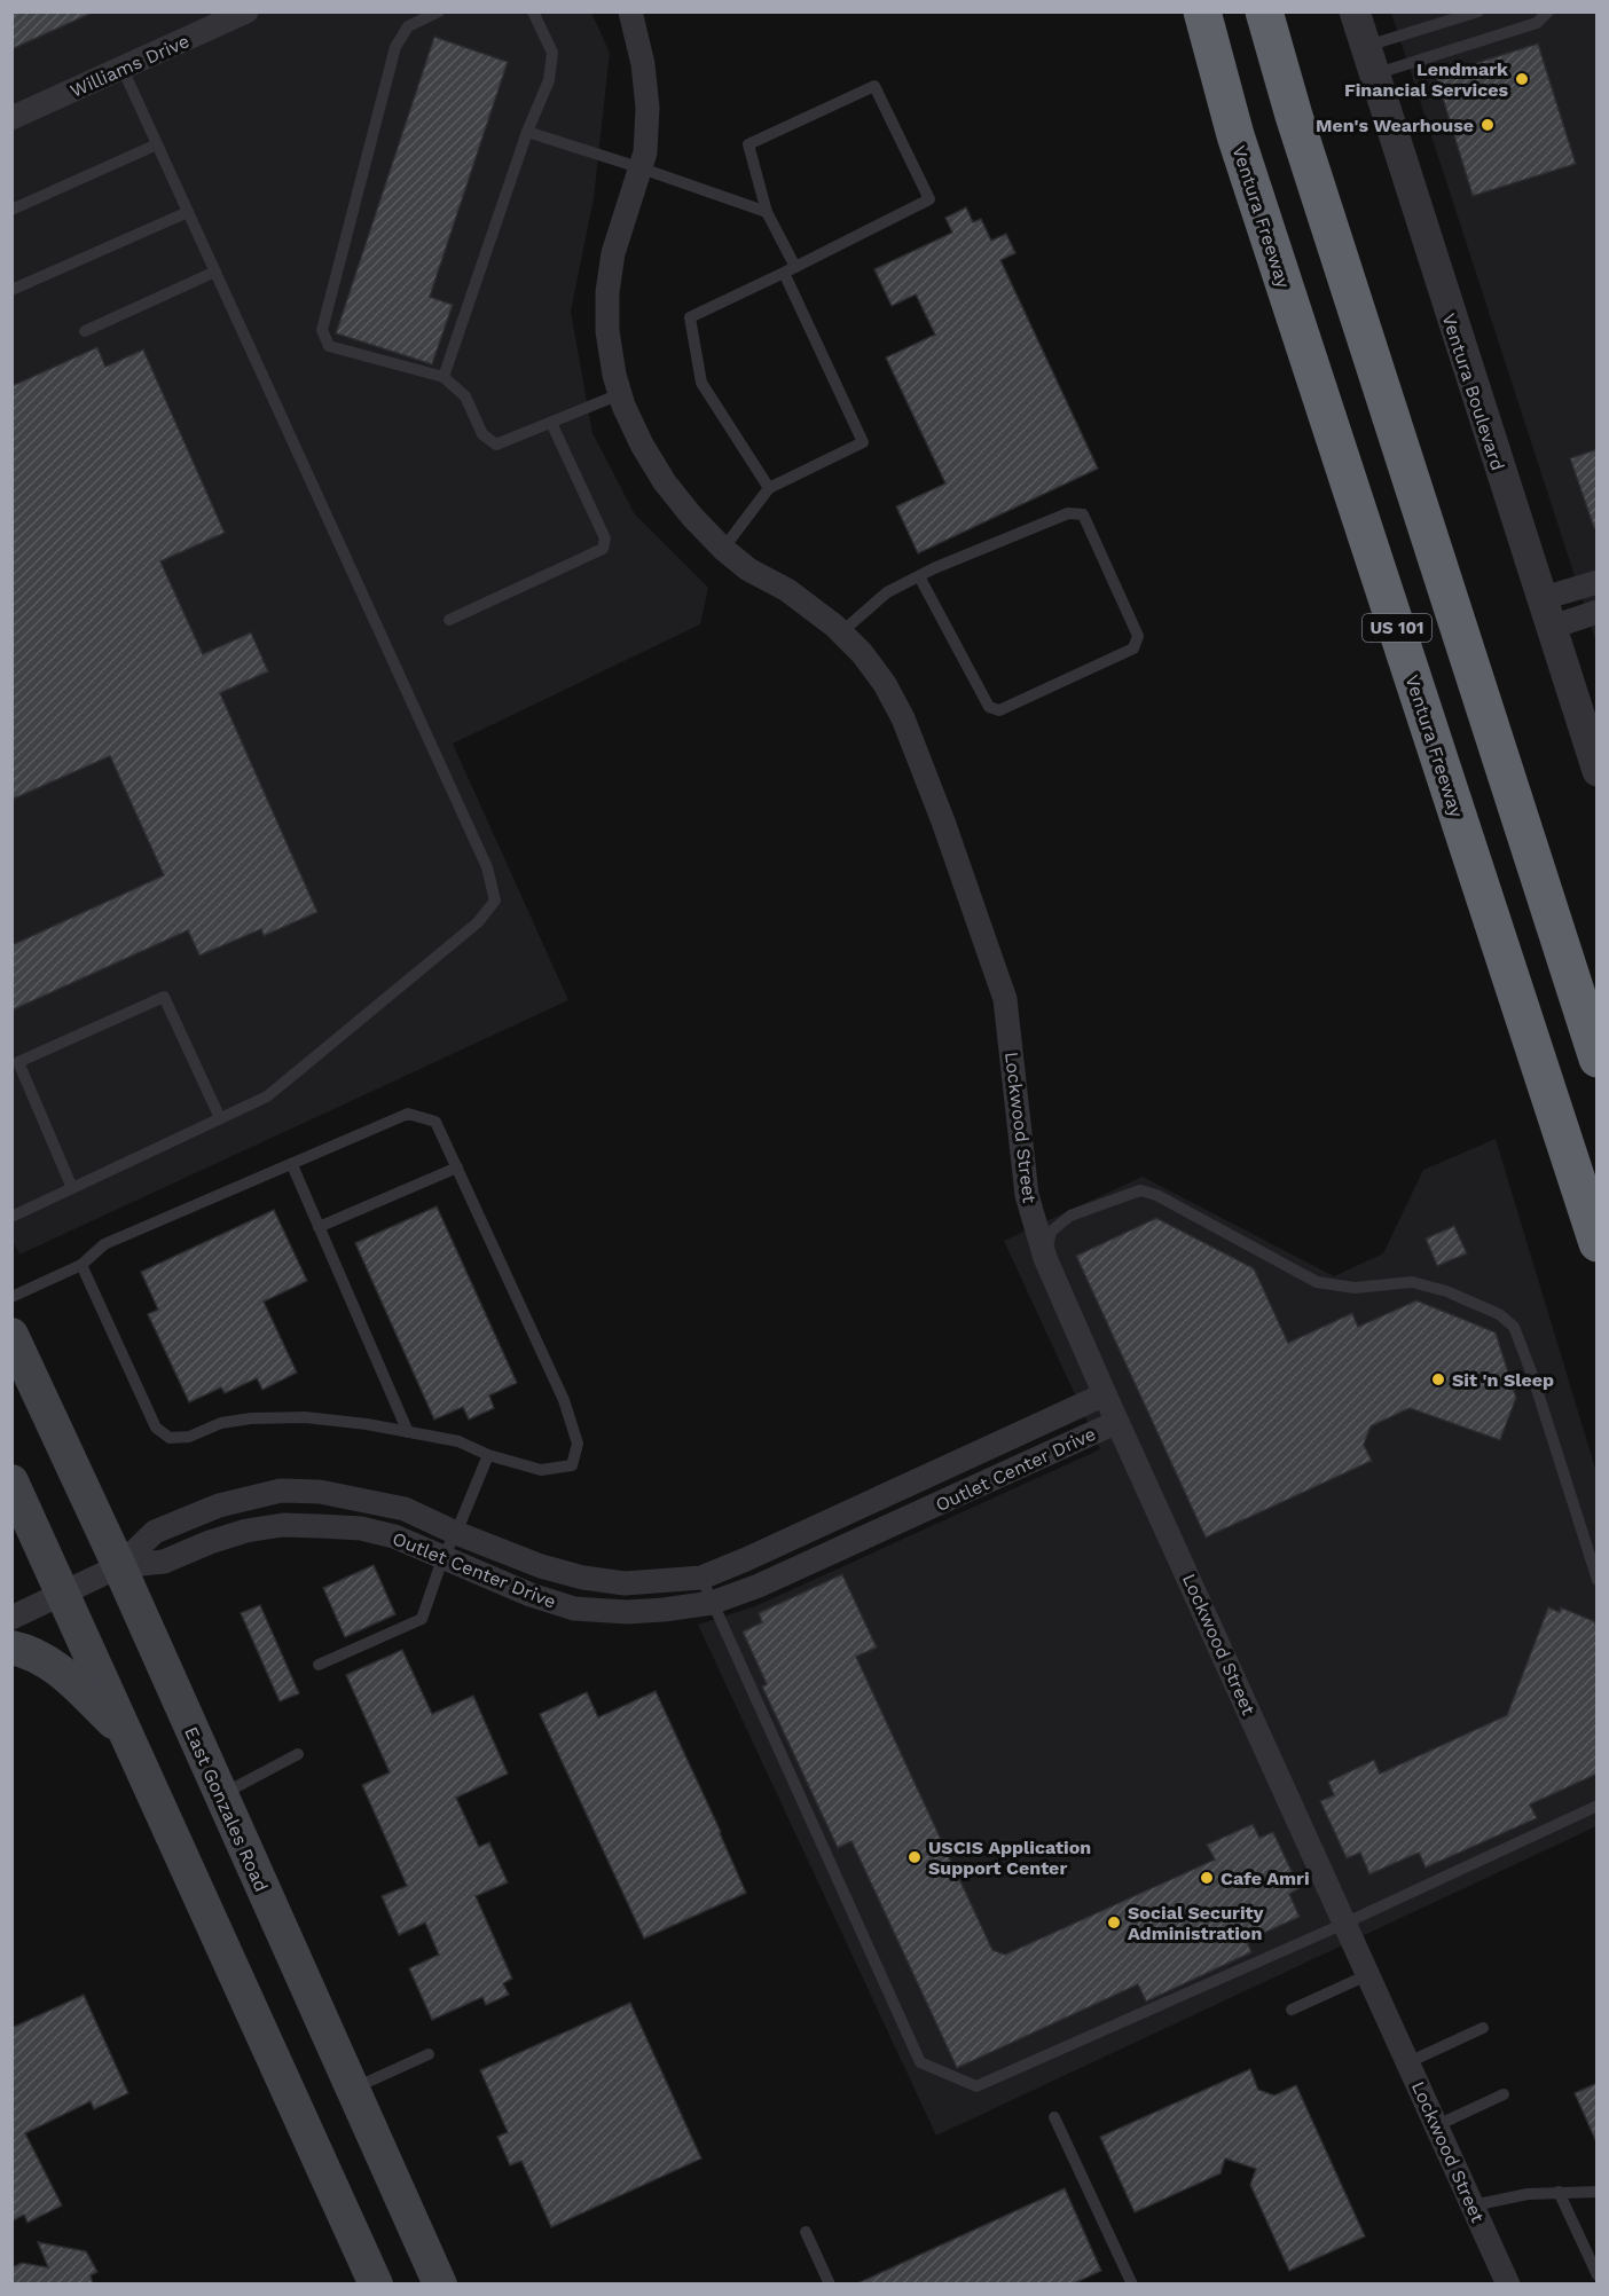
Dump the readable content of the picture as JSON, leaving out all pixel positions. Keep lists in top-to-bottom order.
{
  "streets": {
    "highway": ["Ventura Freeway", "US 101"],
    "main road": ["East Gonzales Road"],
    "street": [
      "Williams Drive",
      "Ventura Boulevard",
      "Lockwood Street",
      "Outlet Center Drive"
    ]
  },
  "crossings": [
    ["Lockwood Street", "Outlet Center Drive"],
    ["Outlet Center Drive", "East Gonzales Road"]
  ],
  "places": [
    "Lendmark Financial Services",
    "Men's Wearhouse",
    "Sit 'n Sleep",
    "USCIS Application Support Center",
    "Cafe Amri",
    "Social Security Administration"
  ]
}
